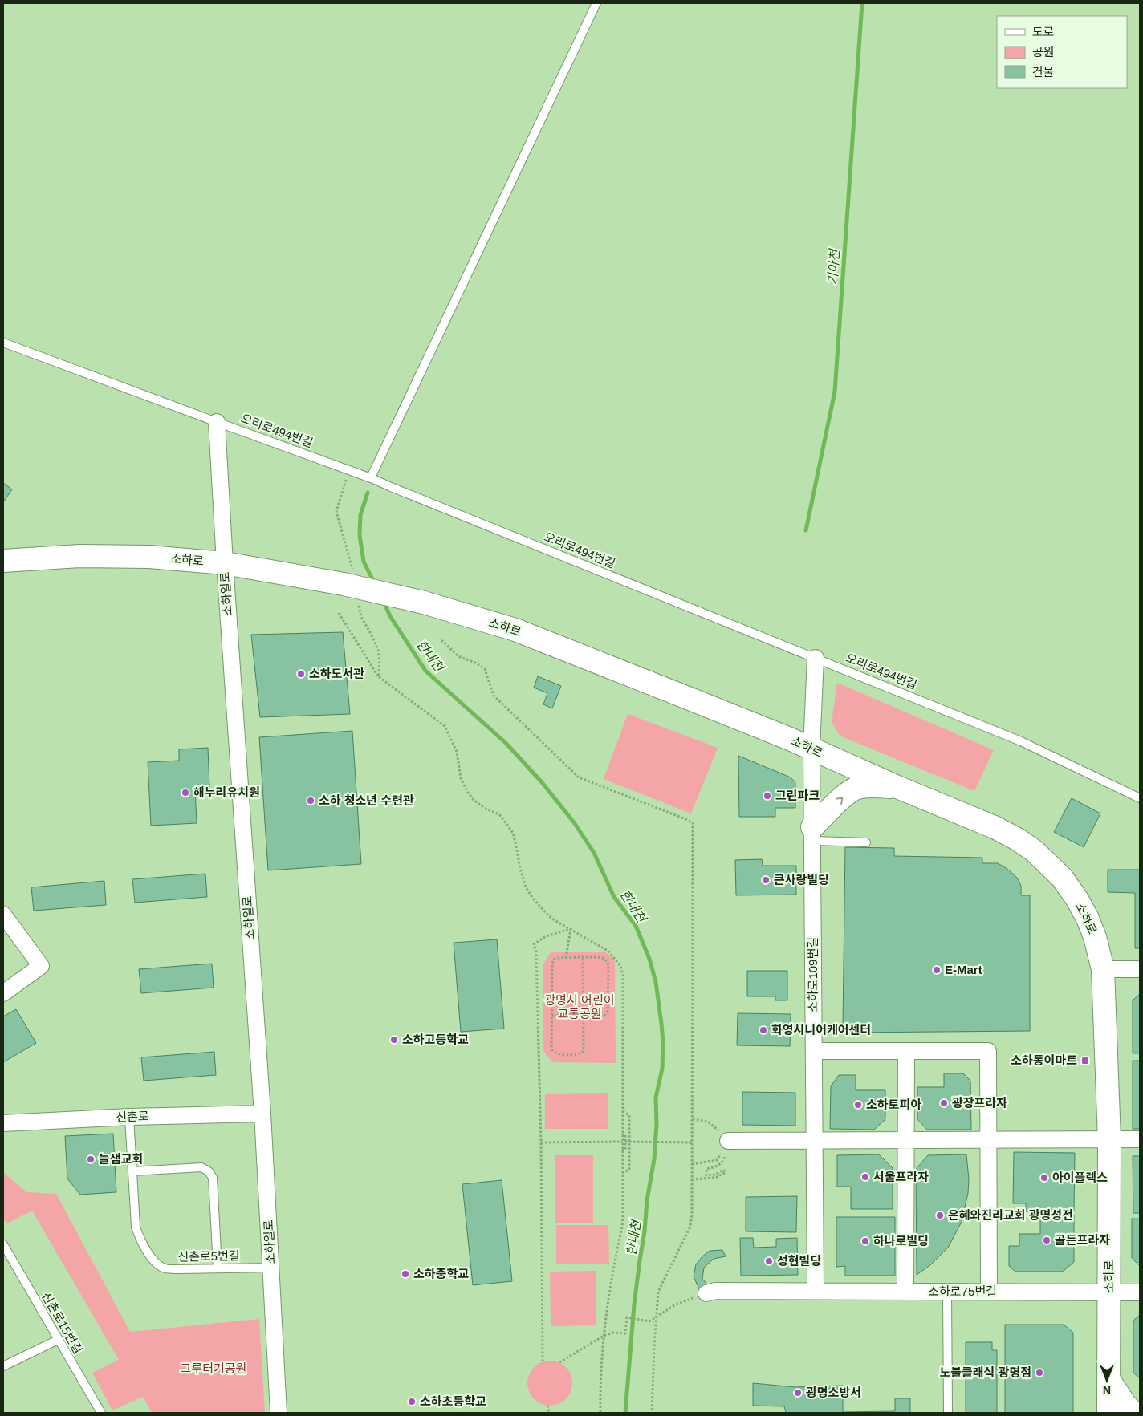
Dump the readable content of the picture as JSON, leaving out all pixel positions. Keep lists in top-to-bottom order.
{
  "streets": {
    "street": [
      "소하로",
      "소하일로",
      "소하로109번길",
      "신촌로",
      "소하로75번길"
    ],
    "lane": ["오리로494번길", "신촌로5번길", "신촌로15번길"]
  },
  "crossings": [
    ["오리로494번길", "소하일로"],
    ["오리로494번길", "소하로109번길"],
    ["소하로", "소하일로"],
    ["소하로", "소하로109번길"],
    ["소하로", "소하로75번길"],
    ["소하일로", "신촌로"],
    ["소하일로", "신촌로5번길"],
    ["소하로109번길", "소하로75번길"],
    ["신촌로", "신촌로5번길"]
  ],
  "water": ["기아천", "한내천"],
  "parks": ["광명시 어린이 교통공원", "그루터기공원"],
  "places": {
    "other": [
      "소하도서관",
      "해누리유치원",
      "그린파크",
      "소하 청소년 수련관",
      "큰사랑빌딩",
      "E-Mart",
      "화영시니어케어센터",
      "소하고등학교",
      "광장프라자",
      "소하토피아",
      "늘샘교회",
      "서울프라자",
      "아이플렉스",
      "은혜와진리교회 광명성전",
      "골든프라자",
      "하나로빌딩",
      "성현빌딩",
      "소하중학교",
      "노블클래식 광명점",
      "광명소방서",
      "소하초등학교"
    ],
    "transit": ["소하동이마트"]
  },
  "legend": ["도로", "공원", "건물"],
  "north": "bottom"
}
